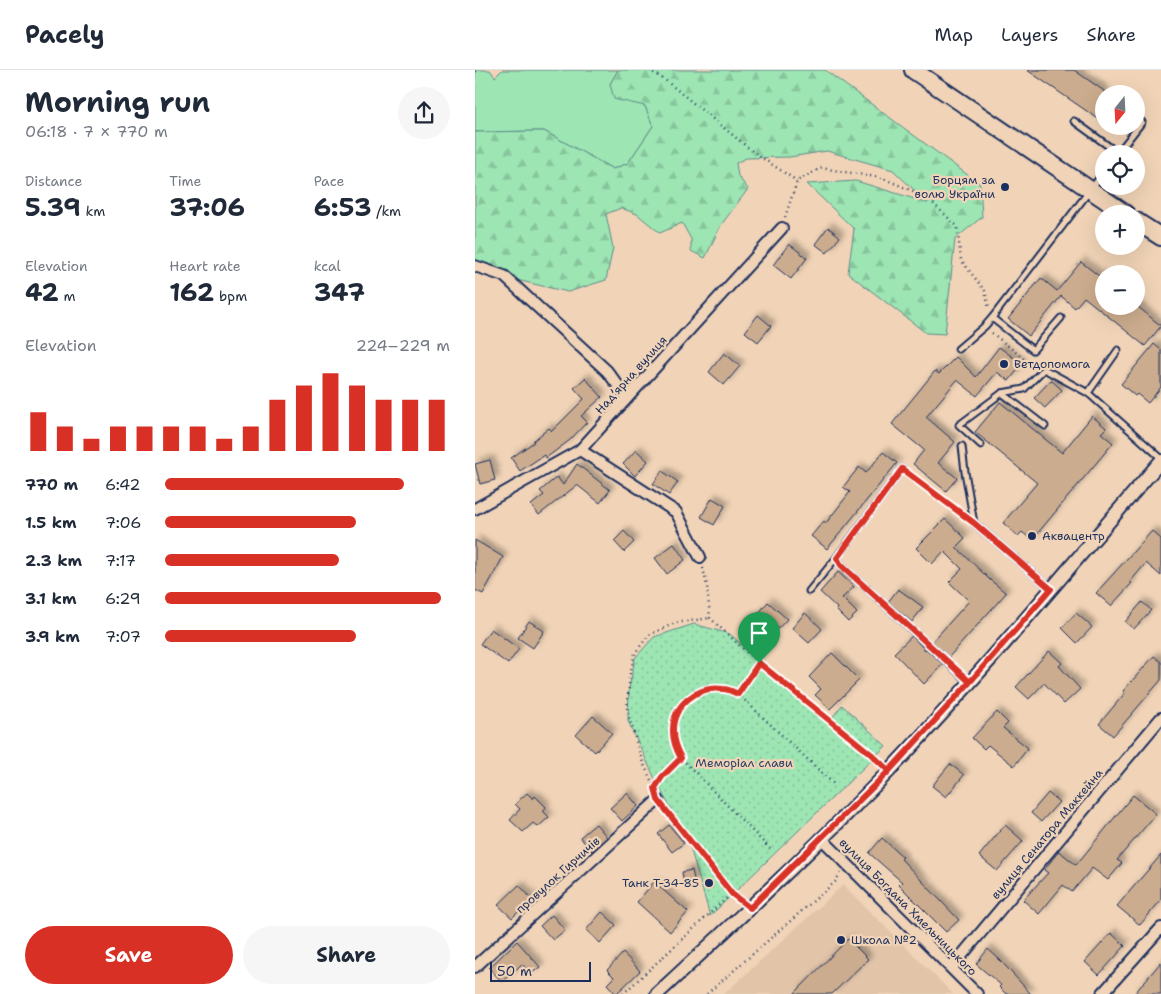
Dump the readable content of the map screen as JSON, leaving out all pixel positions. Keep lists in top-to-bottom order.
{
  "streets": {
    "street": [
      "Надʼярна вулиця",
      "вулиця Сенатора Маккейна",
      "провулок Гирчичів",
      "вулиця Богдана Хмельницького"
    ]
  },
  "crossings": [
    ["вулиця Сенатора Маккейна", "вулиця Богдана Хмельницького"]
  ],
  "parks": ["Меморіал слави"],
  "places": [
    "Борцям за волю України",
    "Ветдопомога",
    "Аквацентр",
    "Танк Т-34-85",
    "Школа №2"
  ],
  "scale_bar": "50 m",
  "north": "bottom",
  "page": {
    "header": "Pacely",
    "nav": ["Map", "Layers", "Share"],
    "heading": ["Morning run", "06:18 · 7 × 770 m"],
    "map_buttons": ["+", "−"],
    "stats": [
      ["Distance", "5.39 km"],
      ["Time", "37:06"],
      ["Pace", "6:53 /km"],
      ["Elevation", "42 m"],
      ["Heart rate", "162 bpm"],
      ["kcal", "347"]
    ],
    "chart": ["Elevation", "224–229 m"],
    "list": [
      {
        "name": "770 m",
        "note": "6:42"
      },
      {
        "name": "1.5 km",
        "note": "7:06"
      },
      {
        "name": "2.3 km",
        "note": "7:17"
      },
      {
        "name": "3.1 km",
        "note": "6:29"
      },
      {
        "name": "3.9 km",
        "note": "7:07"
      }
    ],
    "buttons": ["Save", "Share"],
    "scale": "50 m"
  }
}
